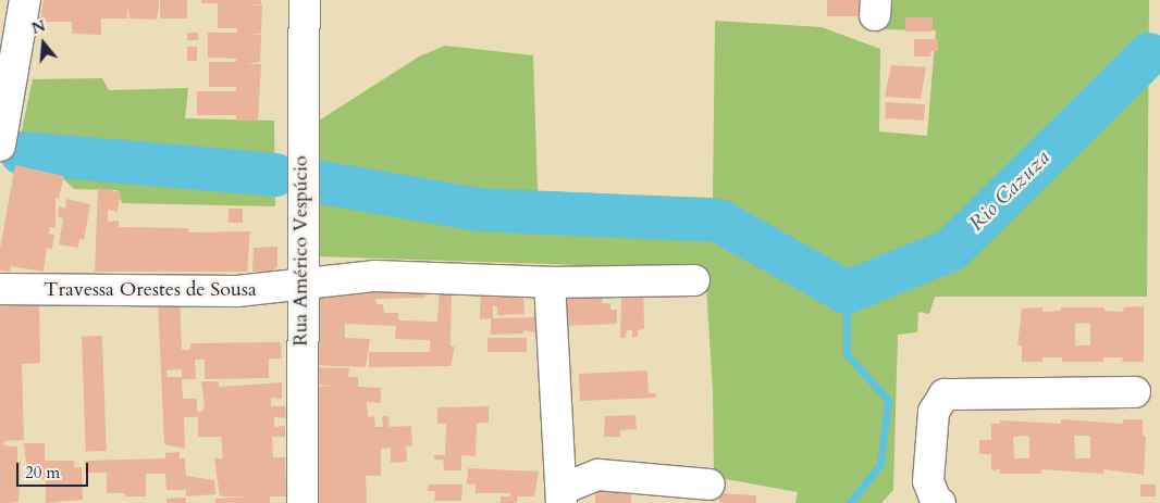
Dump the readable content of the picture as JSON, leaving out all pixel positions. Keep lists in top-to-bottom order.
{
  "streets": {
    "street": ["Rua Américo Vespúcio", "Travessa Orestes de Sousa"]
  },
  "crossings": [
    ["Rua Américo Vespúcio", "Travessa Orestes de Sousa"]
  ],
  "water": ["Rio Cazuza"],
  "scale_bar": "20 m",
  "north": "top"
}
